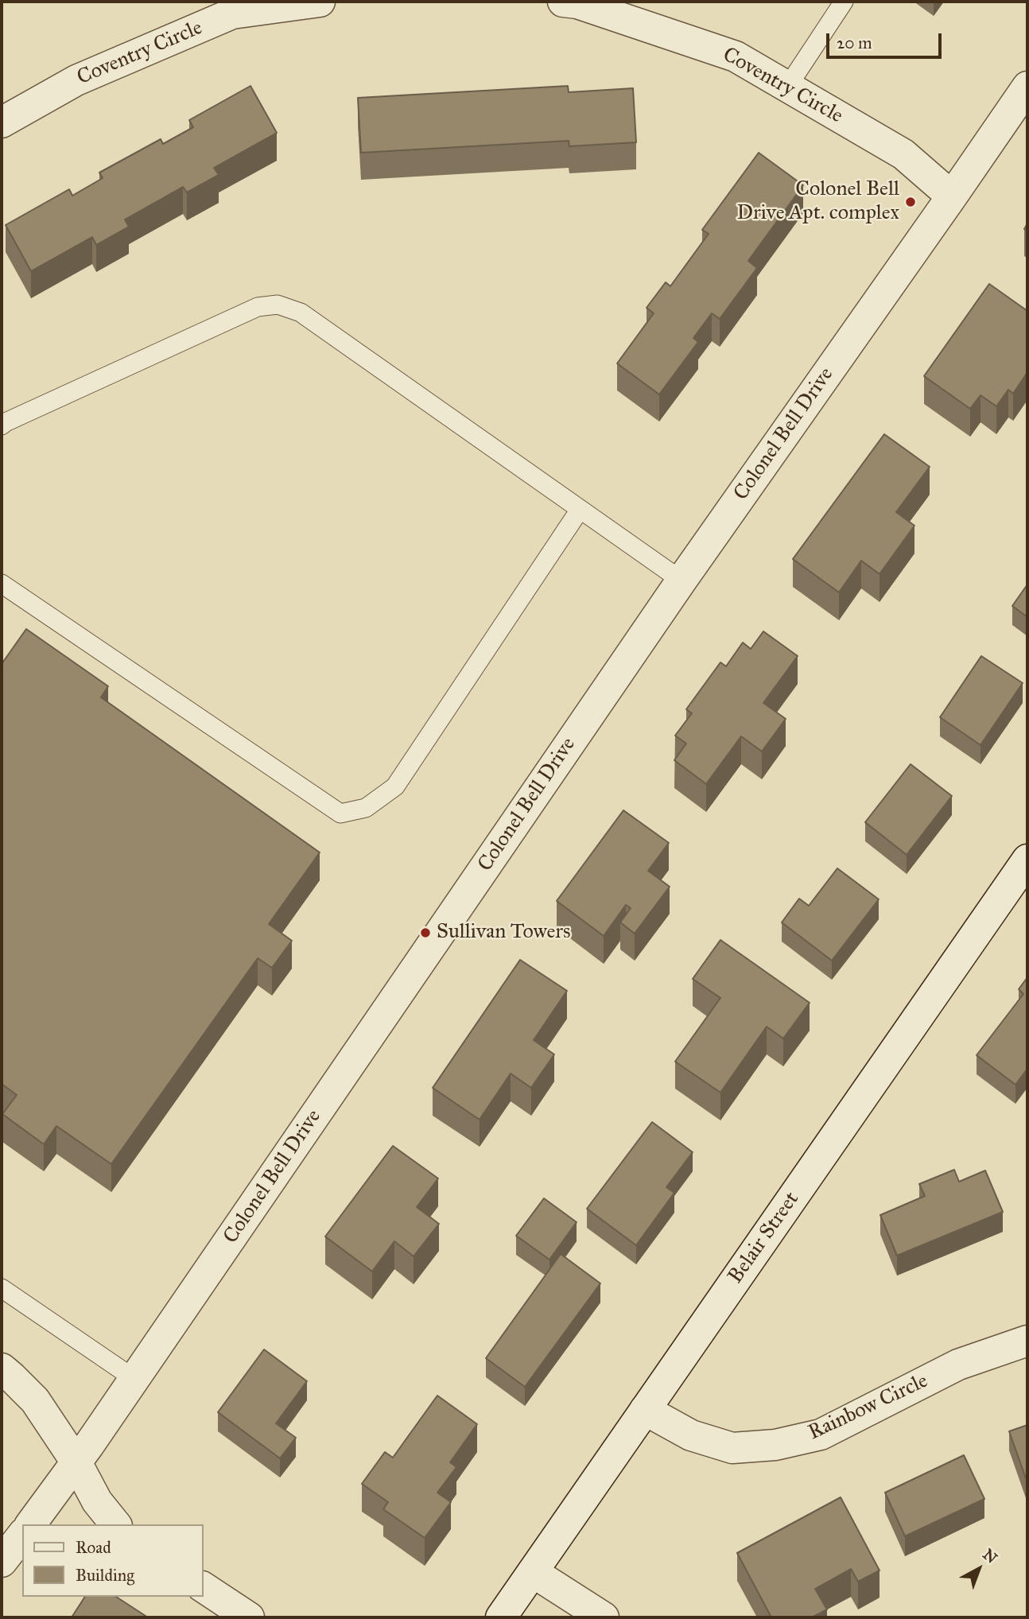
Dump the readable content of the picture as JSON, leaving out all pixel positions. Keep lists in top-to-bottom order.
{
  "streets": {
    "street": [
      "Coventry Circle",
      "Colonel Bell Drive",
      "Belair Street",
      "Rainbow Circle"
    ]
  },
  "crossings": [
    ["Coventry Circle", "Colonel Bell Drive"],
    ["Belair Street", "Rainbow Circle"]
  ],
  "places": ["Colonel Bell Drive Apt. complex", "Sullivan Towers"],
  "legend": ["Road", "Building"],
  "scale_bar": "20 m",
  "north": "top right"
}
